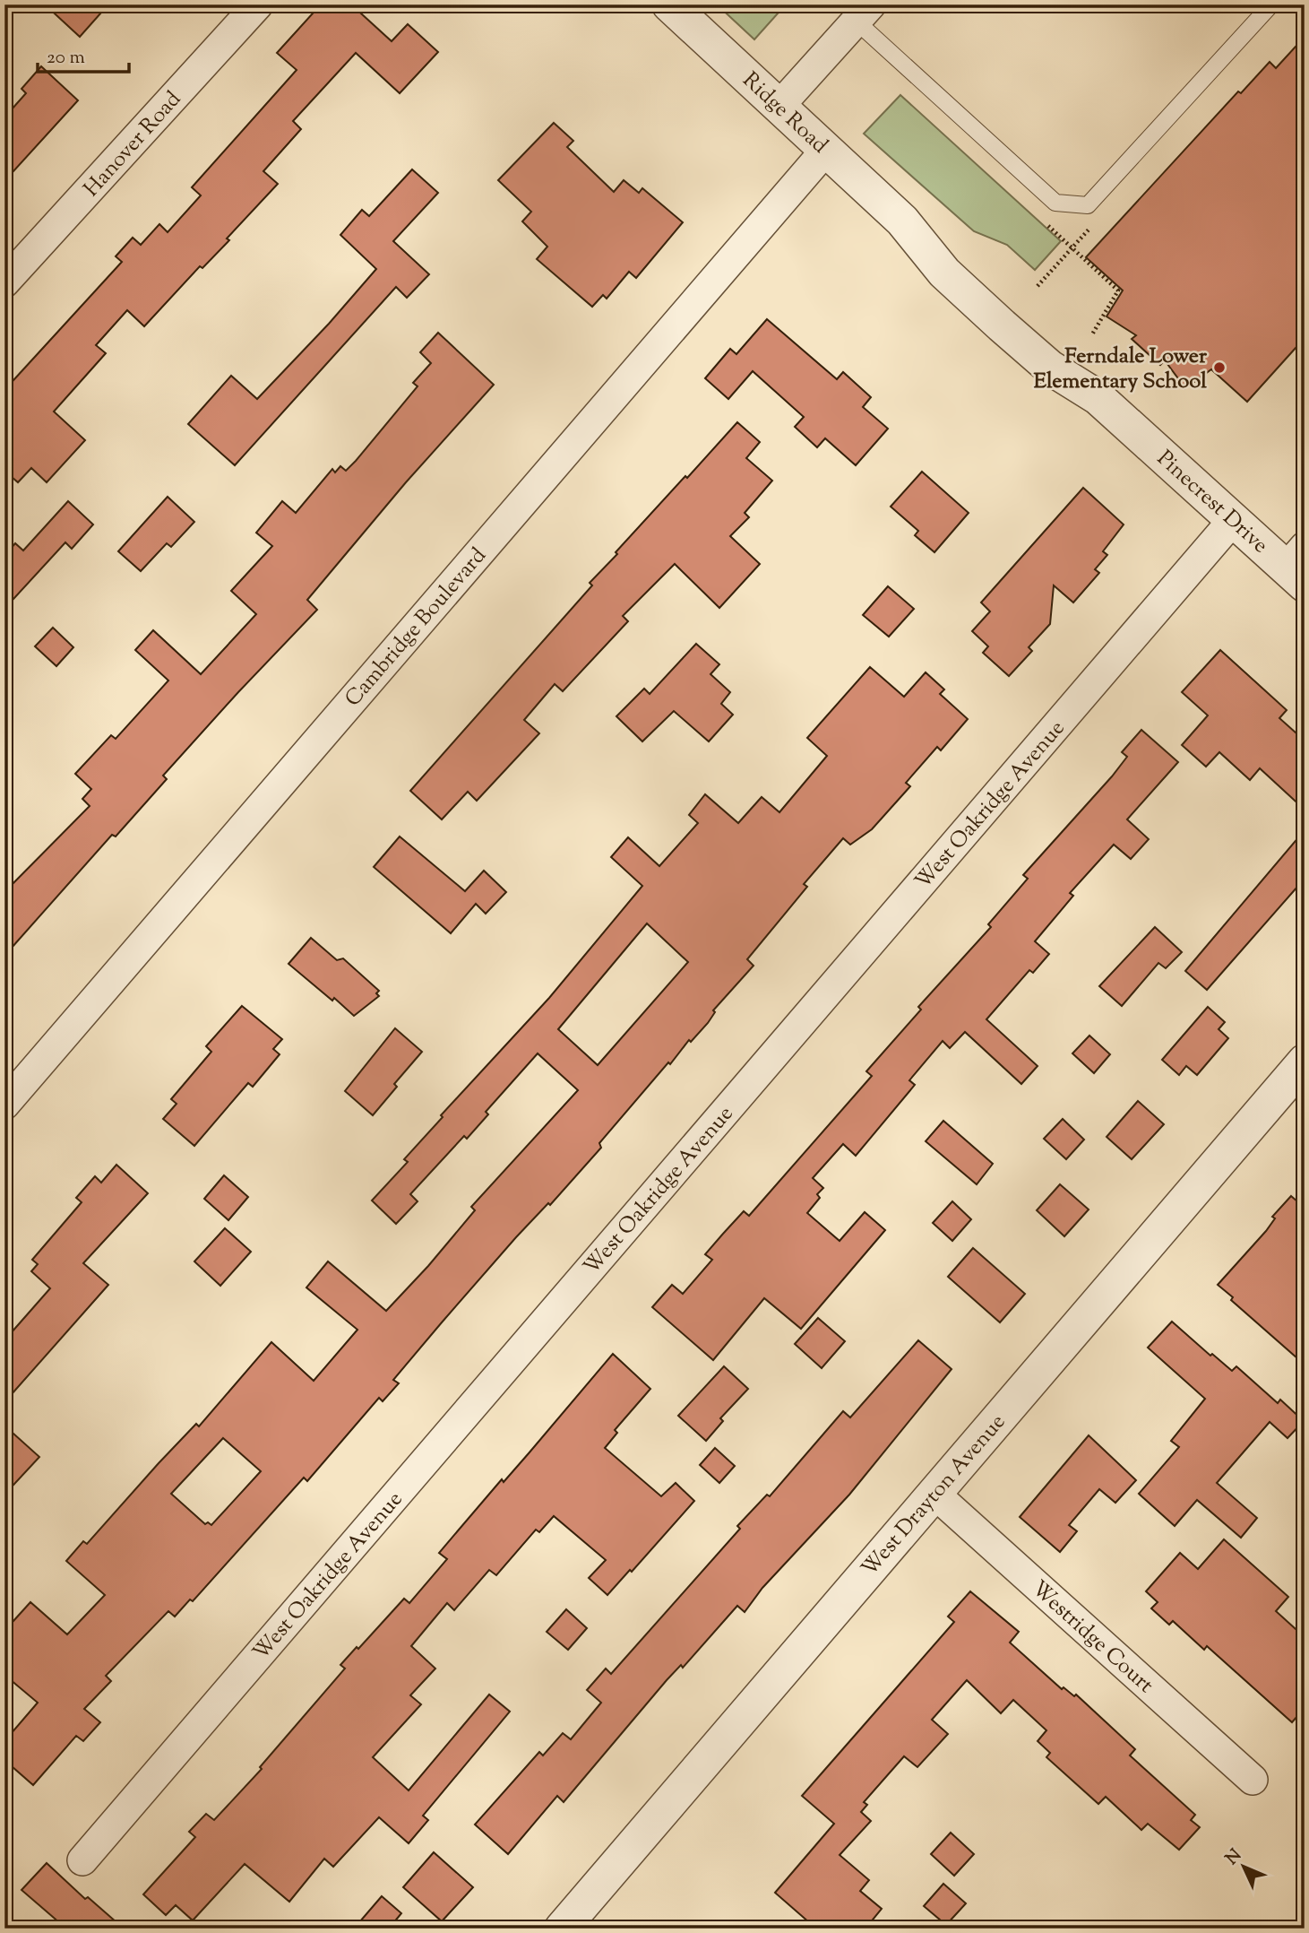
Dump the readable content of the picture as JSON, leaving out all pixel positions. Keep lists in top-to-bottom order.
{
  "streets": {
    "street": [
      "Ridge Road",
      "Hanover Road",
      "Pinecrest Drive",
      "Cambridge Boulevard",
      "West Oakridge Avenue",
      "West Drayton Avenue",
      "Westridge Court"
    ]
  },
  "crossings": [
    ["Ridge Road", "Pinecrest Drive"],
    ["Ridge Road", "Cambridge Boulevard"],
    ["Pinecrest Drive", "West Oakridge Avenue"],
    ["West Drayton Avenue", "Westridge Court"]
  ],
  "places": ["Ferndale Lower Elementary School"],
  "scale_bar": "20 m",
  "north": "top left"
}
